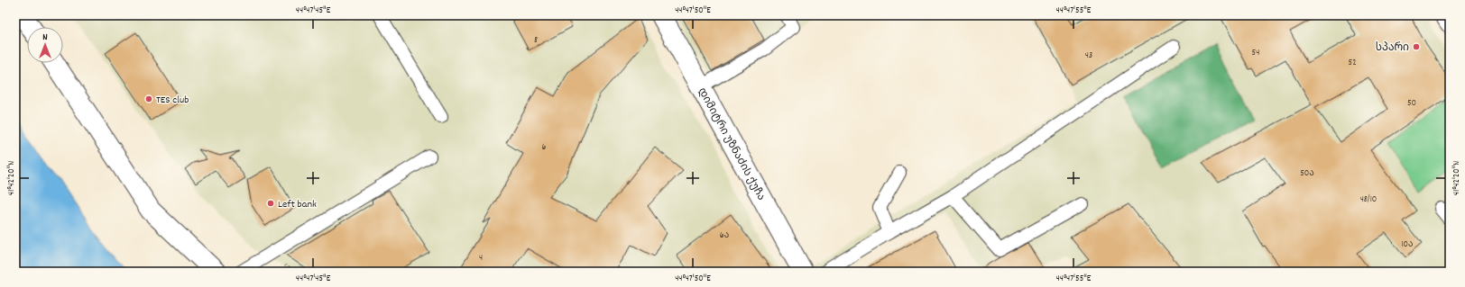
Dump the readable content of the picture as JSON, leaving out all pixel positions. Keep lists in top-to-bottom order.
{
  "streets": {
    "main road": ["დიმიტრი უზნაძის ქუჩა"]
  },
  "places": ["სპარი", "TES club", "Left bank"],
  "house_numbers": [
    "8",
    "54",
    "43",
    "52",
    "50",
    "6",
    "50ა",
    "48/10",
    "6ა",
    "10ა",
    "4"
  ],
  "north": "top",
  "coordinates": [
    "44°47'45\"E",
    "44°47'50\"E",
    "44°47'55\"E",
    "41°42'20\"N"
  ]
}
